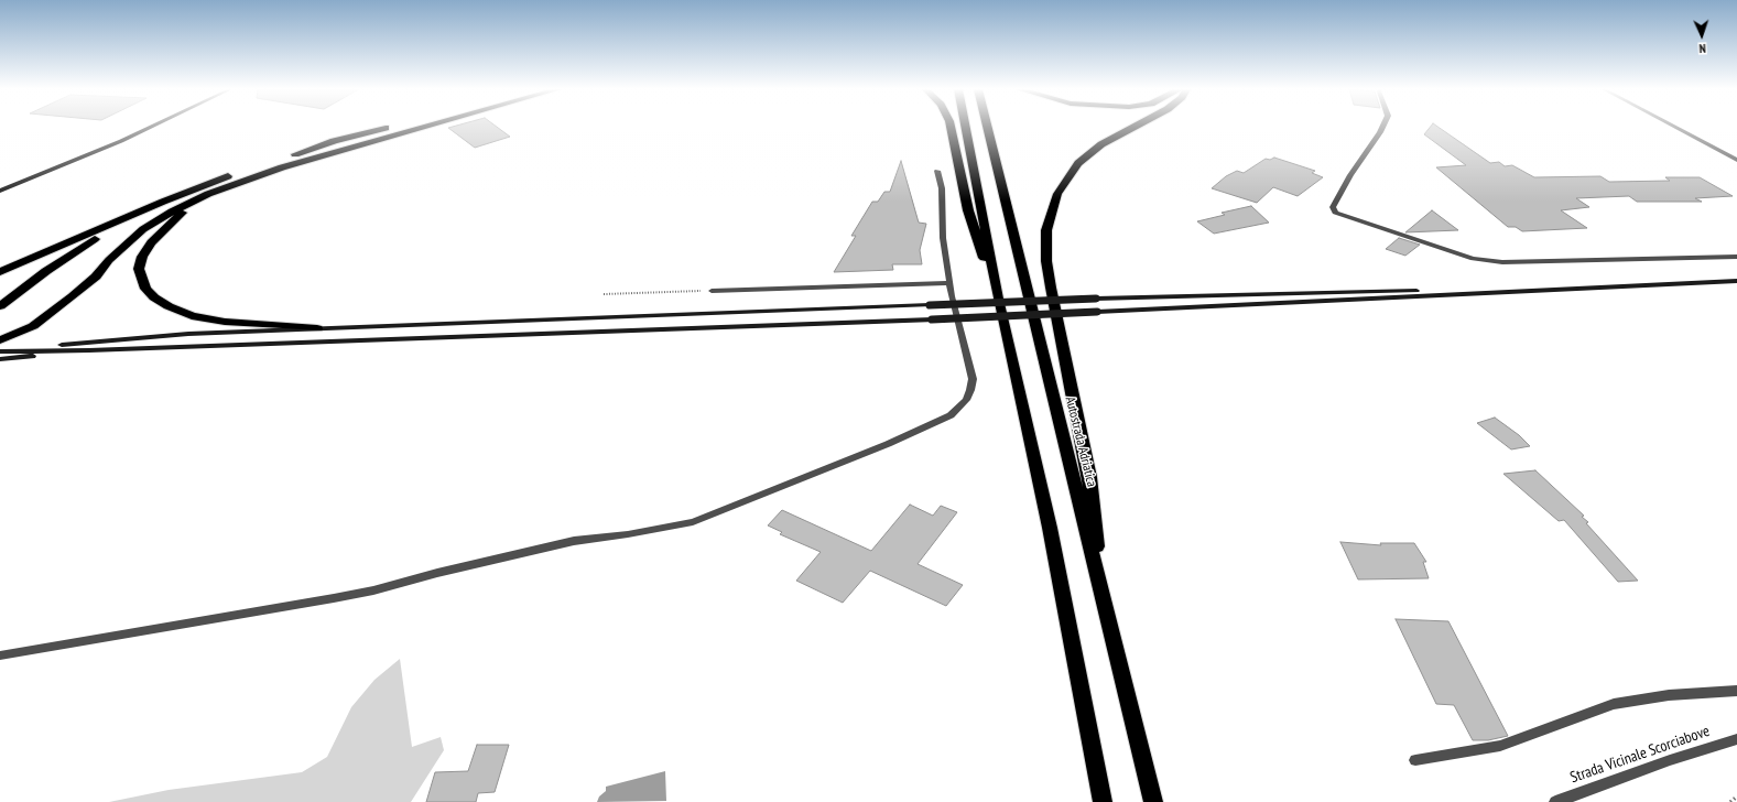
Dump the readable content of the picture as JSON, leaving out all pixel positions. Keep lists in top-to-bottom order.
{
  "streets": {
    "highway": ["Autostrada Adriatica"],
    "street": ["Strada Vicinale Scorciabove"]
  },
  "north": "bottom"
}
